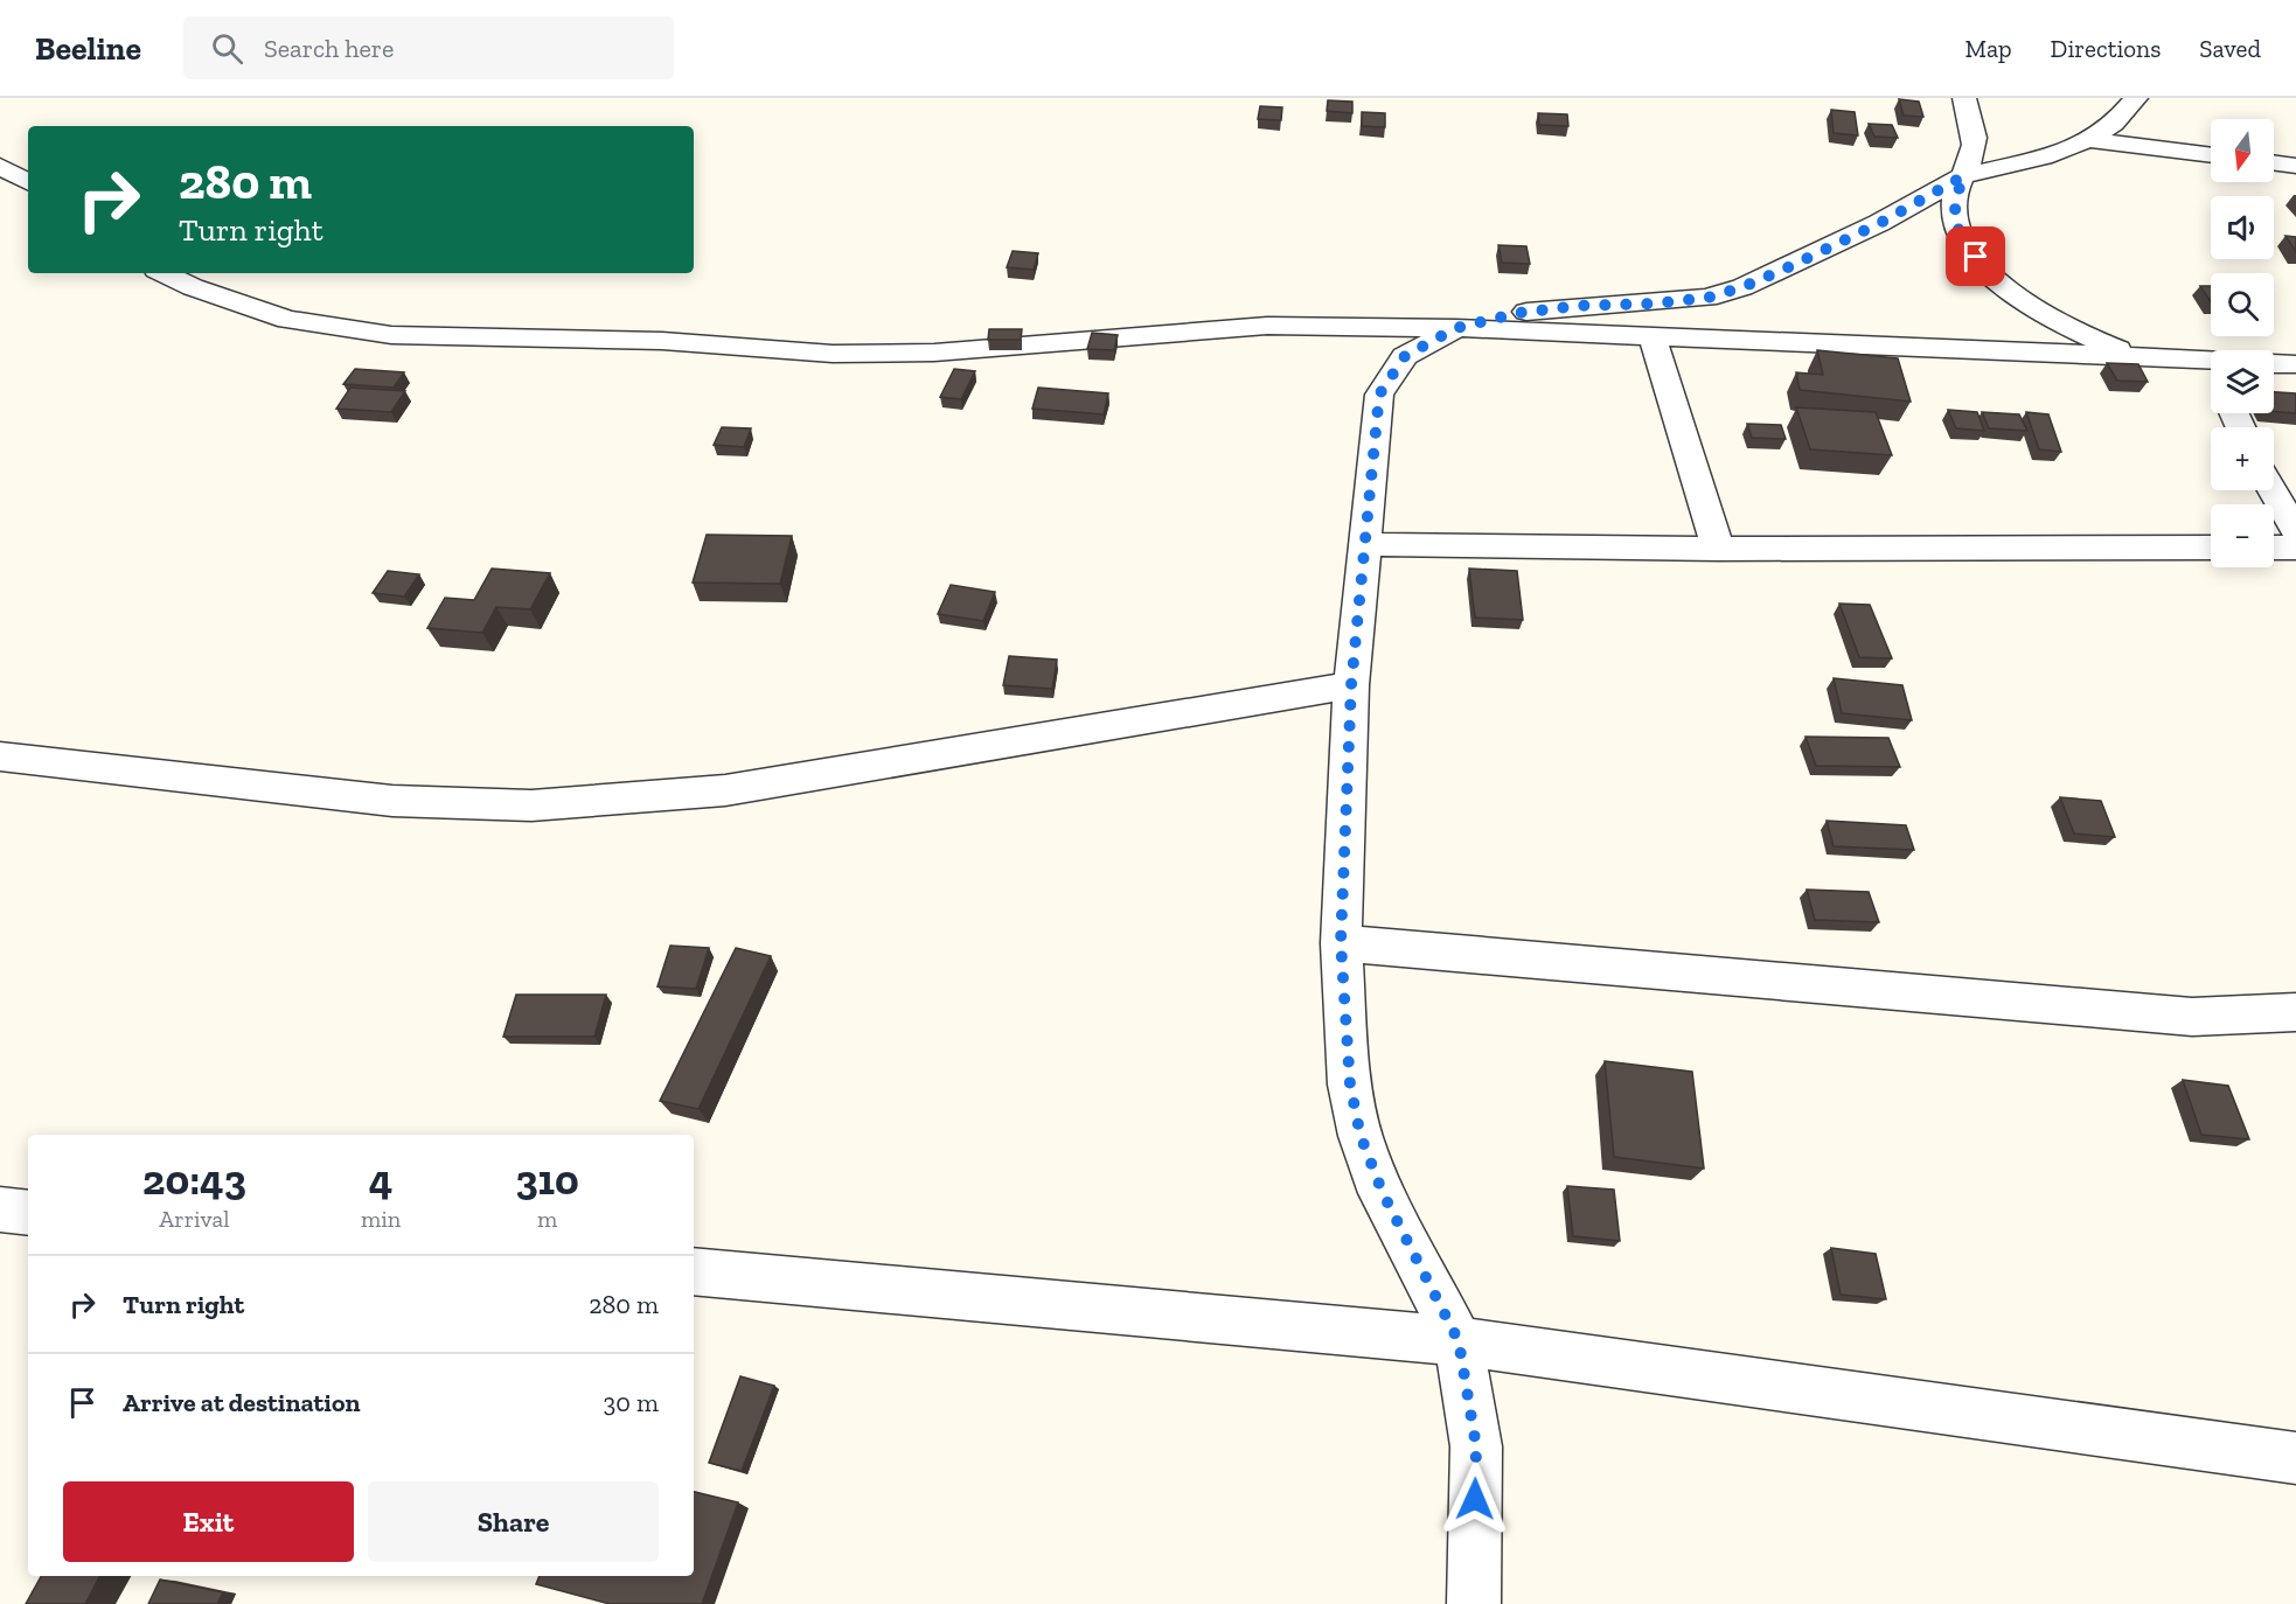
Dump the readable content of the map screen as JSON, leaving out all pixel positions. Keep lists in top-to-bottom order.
{
  "north": "bottom",
  "page": {
    "header": "Beeline",
    "search": "Search here",
    "nav": ["Map", "Directions", "Saved"],
    "map_buttons": ["+", "−"],
    "turn": ["280 m", "Turn right"],
    "eta": [
      "20:43",
      "Arrival",
      "4",
      "min",
      "310",
      "m"
    ],
    "list": [
      {
        "name": "Turn right",
        "value": "280 m"
      },
      {
        "name": "Arrive at destination",
        "value": "30 m"
      }
    ],
    "buttons": ["Exit", "Share"]
  }
}
